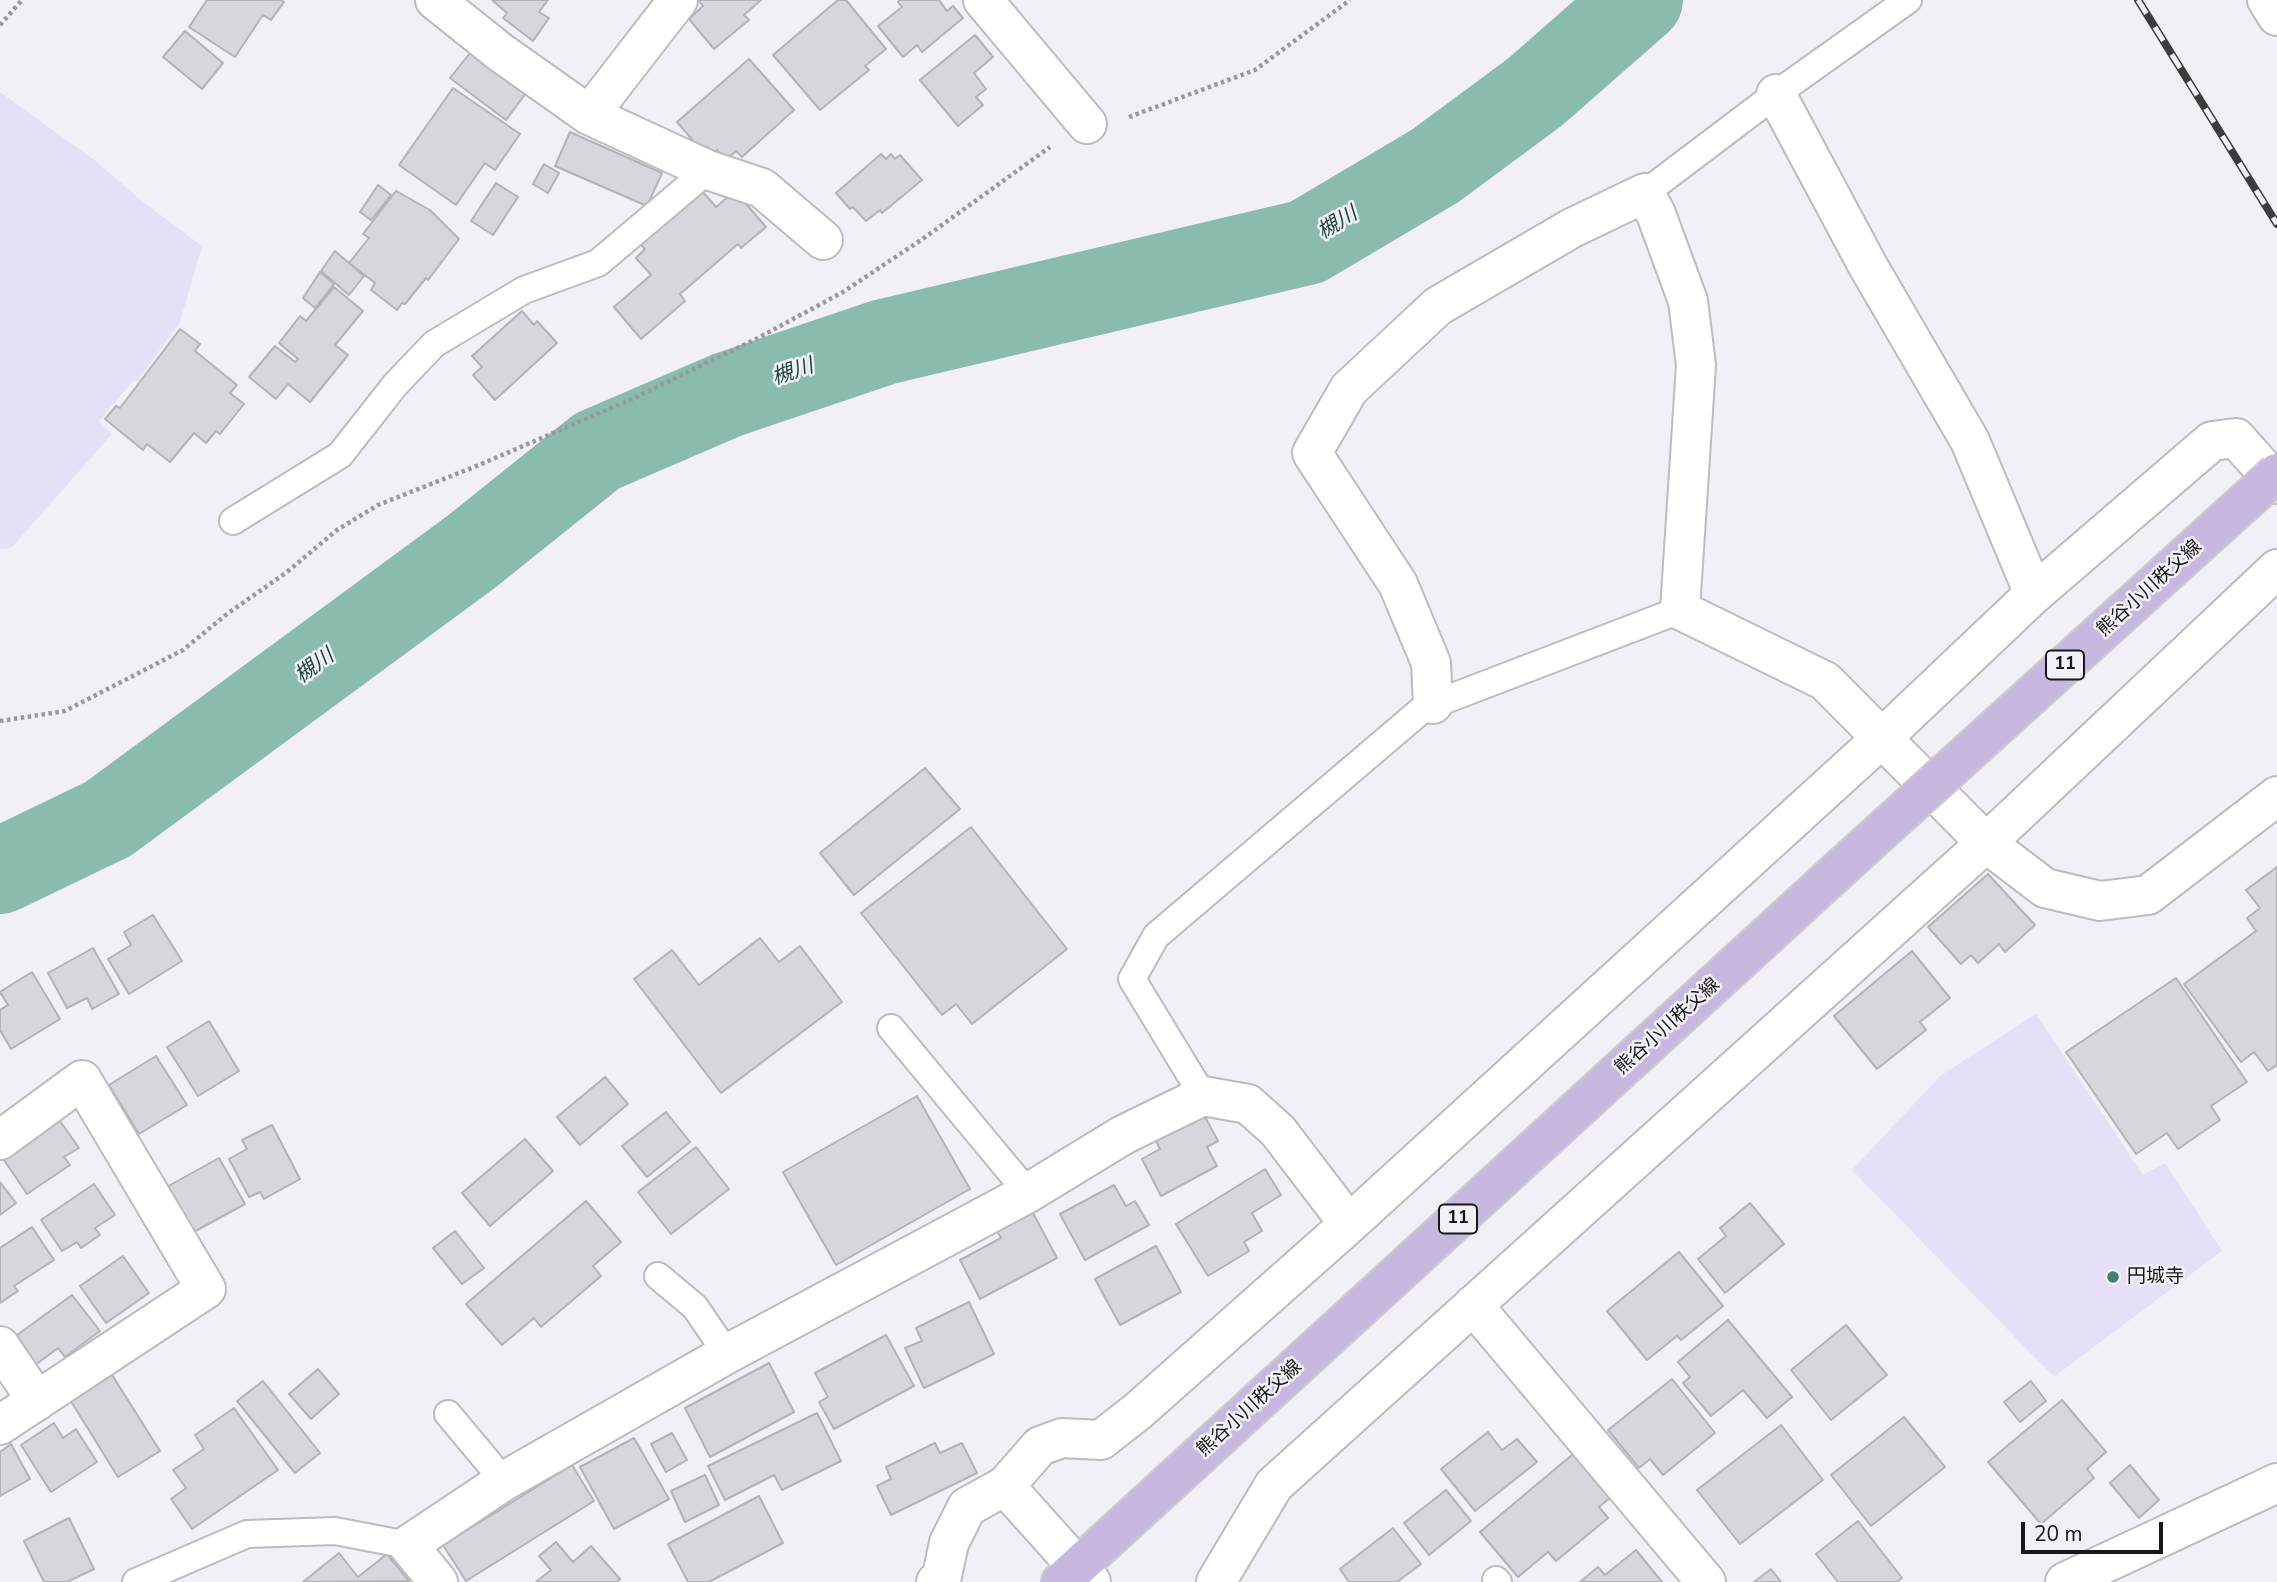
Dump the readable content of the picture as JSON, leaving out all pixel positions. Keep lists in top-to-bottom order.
{
  "streets": {
    "main road": ["熊谷小川秩父線", "11"]
  },
  "water": ["槻川"],
  "places": ["円城寺"],
  "scale_bar": "20 m"
}
